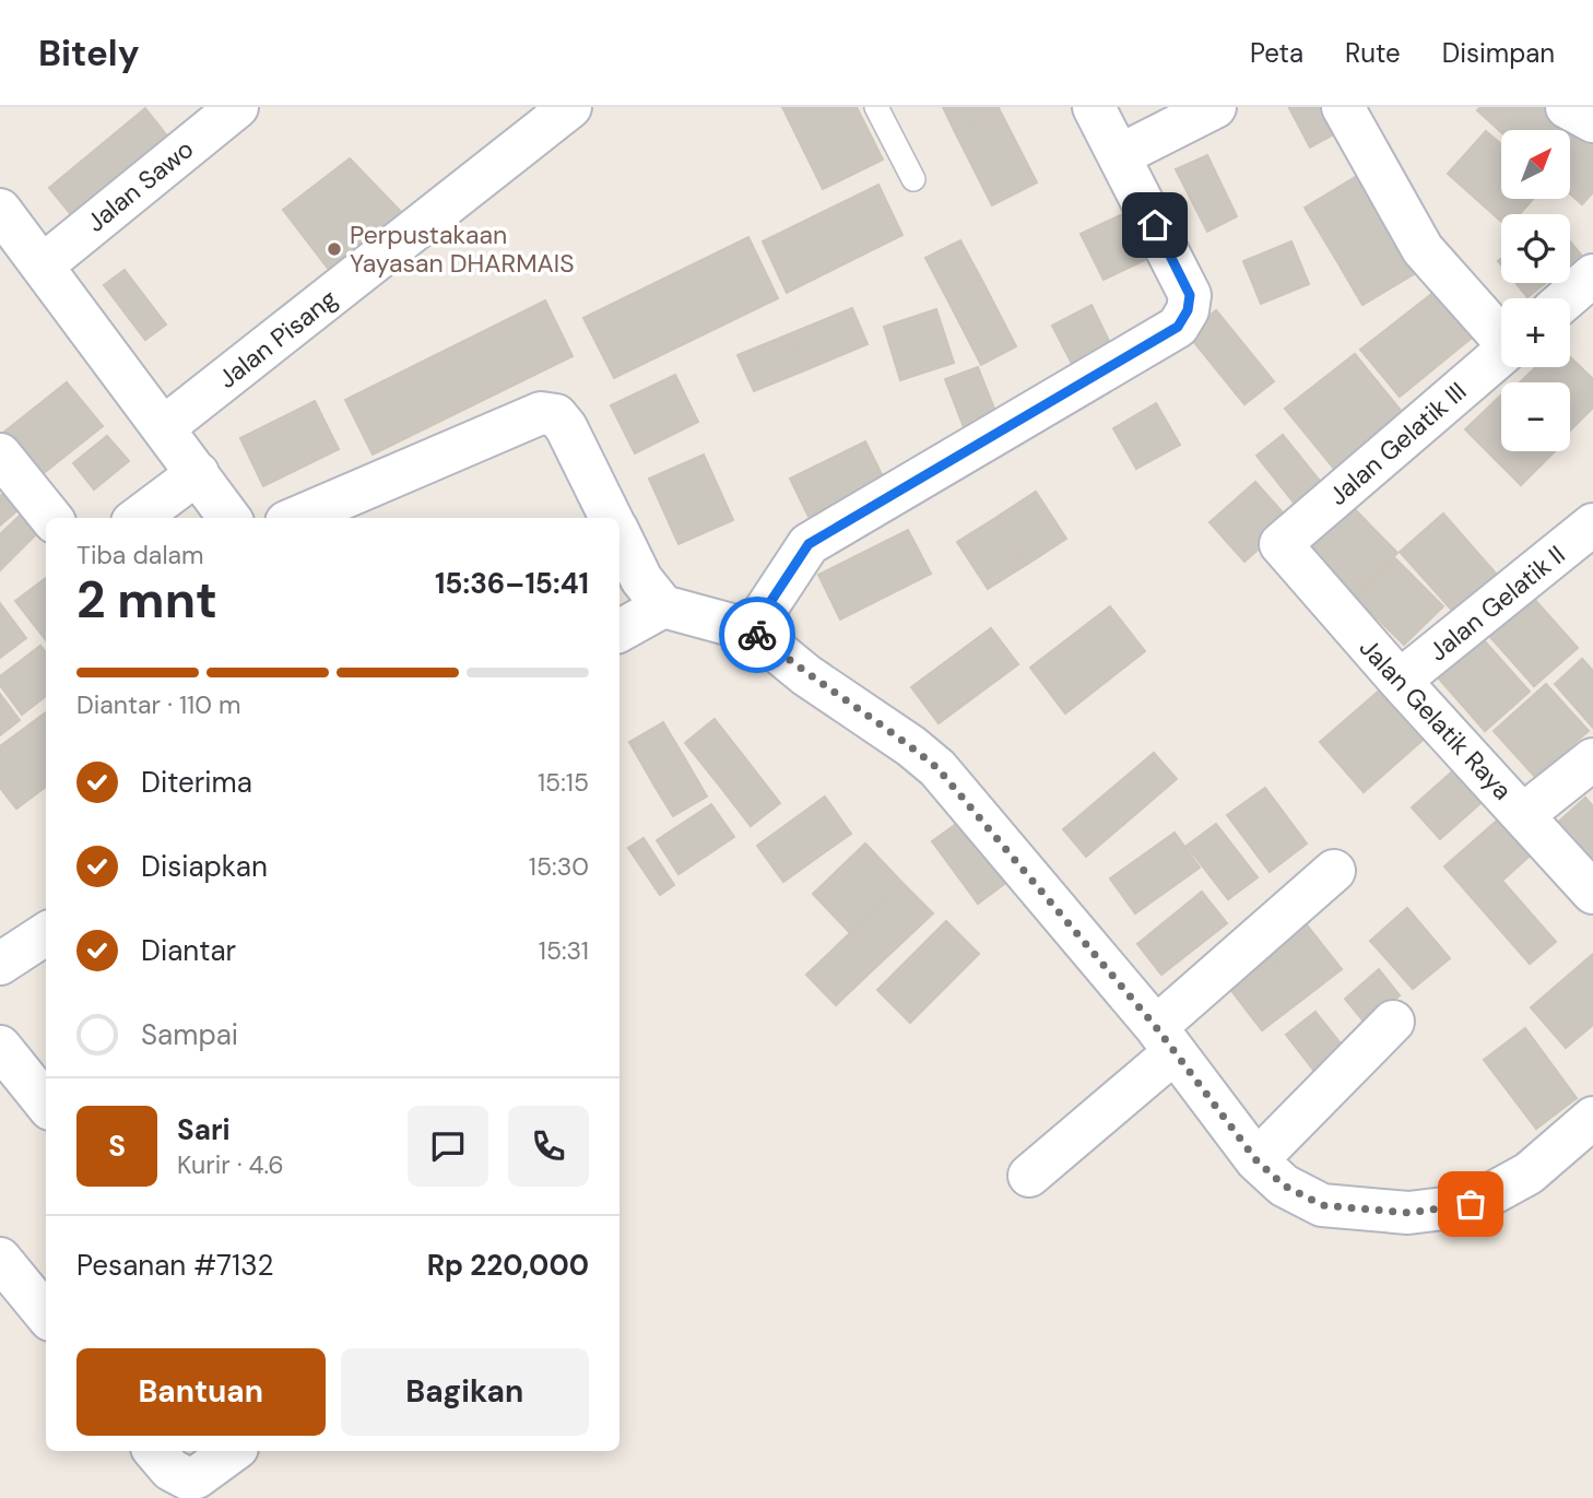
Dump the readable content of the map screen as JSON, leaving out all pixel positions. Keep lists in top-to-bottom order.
{
  "streets": {
    "street": [
      "Jalan Sawo",
      "Jalan Pisang",
      "Jalan Gelatik III",
      "Jalan Gelatik II",
      "Jalan Gelatik Raya"
    ]
  },
  "crossings": [
    ["Jalan Gelatik III", "Jalan Gelatik Raya"],
    ["Jalan Gelatik II", "Jalan Gelatik Raya"]
  ],
  "places": ["Perpustakaan Yayasan DHARMAIS"],
  "north": "top right",
  "page": {
    "header": "Bitely",
    "nav": ["Peta", "Rute", "Disimpan"],
    "map_buttons": ["+", "−"],
    "heading": ["2 mnt", "Tiba dalam", "15:36–15:41"],
    "panel": [
      "Sari",
      "Kurir · 4.6",
      "Pesanan #7132",
      "Rp 220,000"
    ],
    "bar": "Diantar · 110 m",
    "list": [
      ["Diterima", "15:15"],
      ["Disiapkan", "15:30"],
      ["Diantar", "15:31"],
      "Sampai"
    ],
    "round": "S",
    "buttons": ["Bantuan", "Bagikan"]
  }
}
